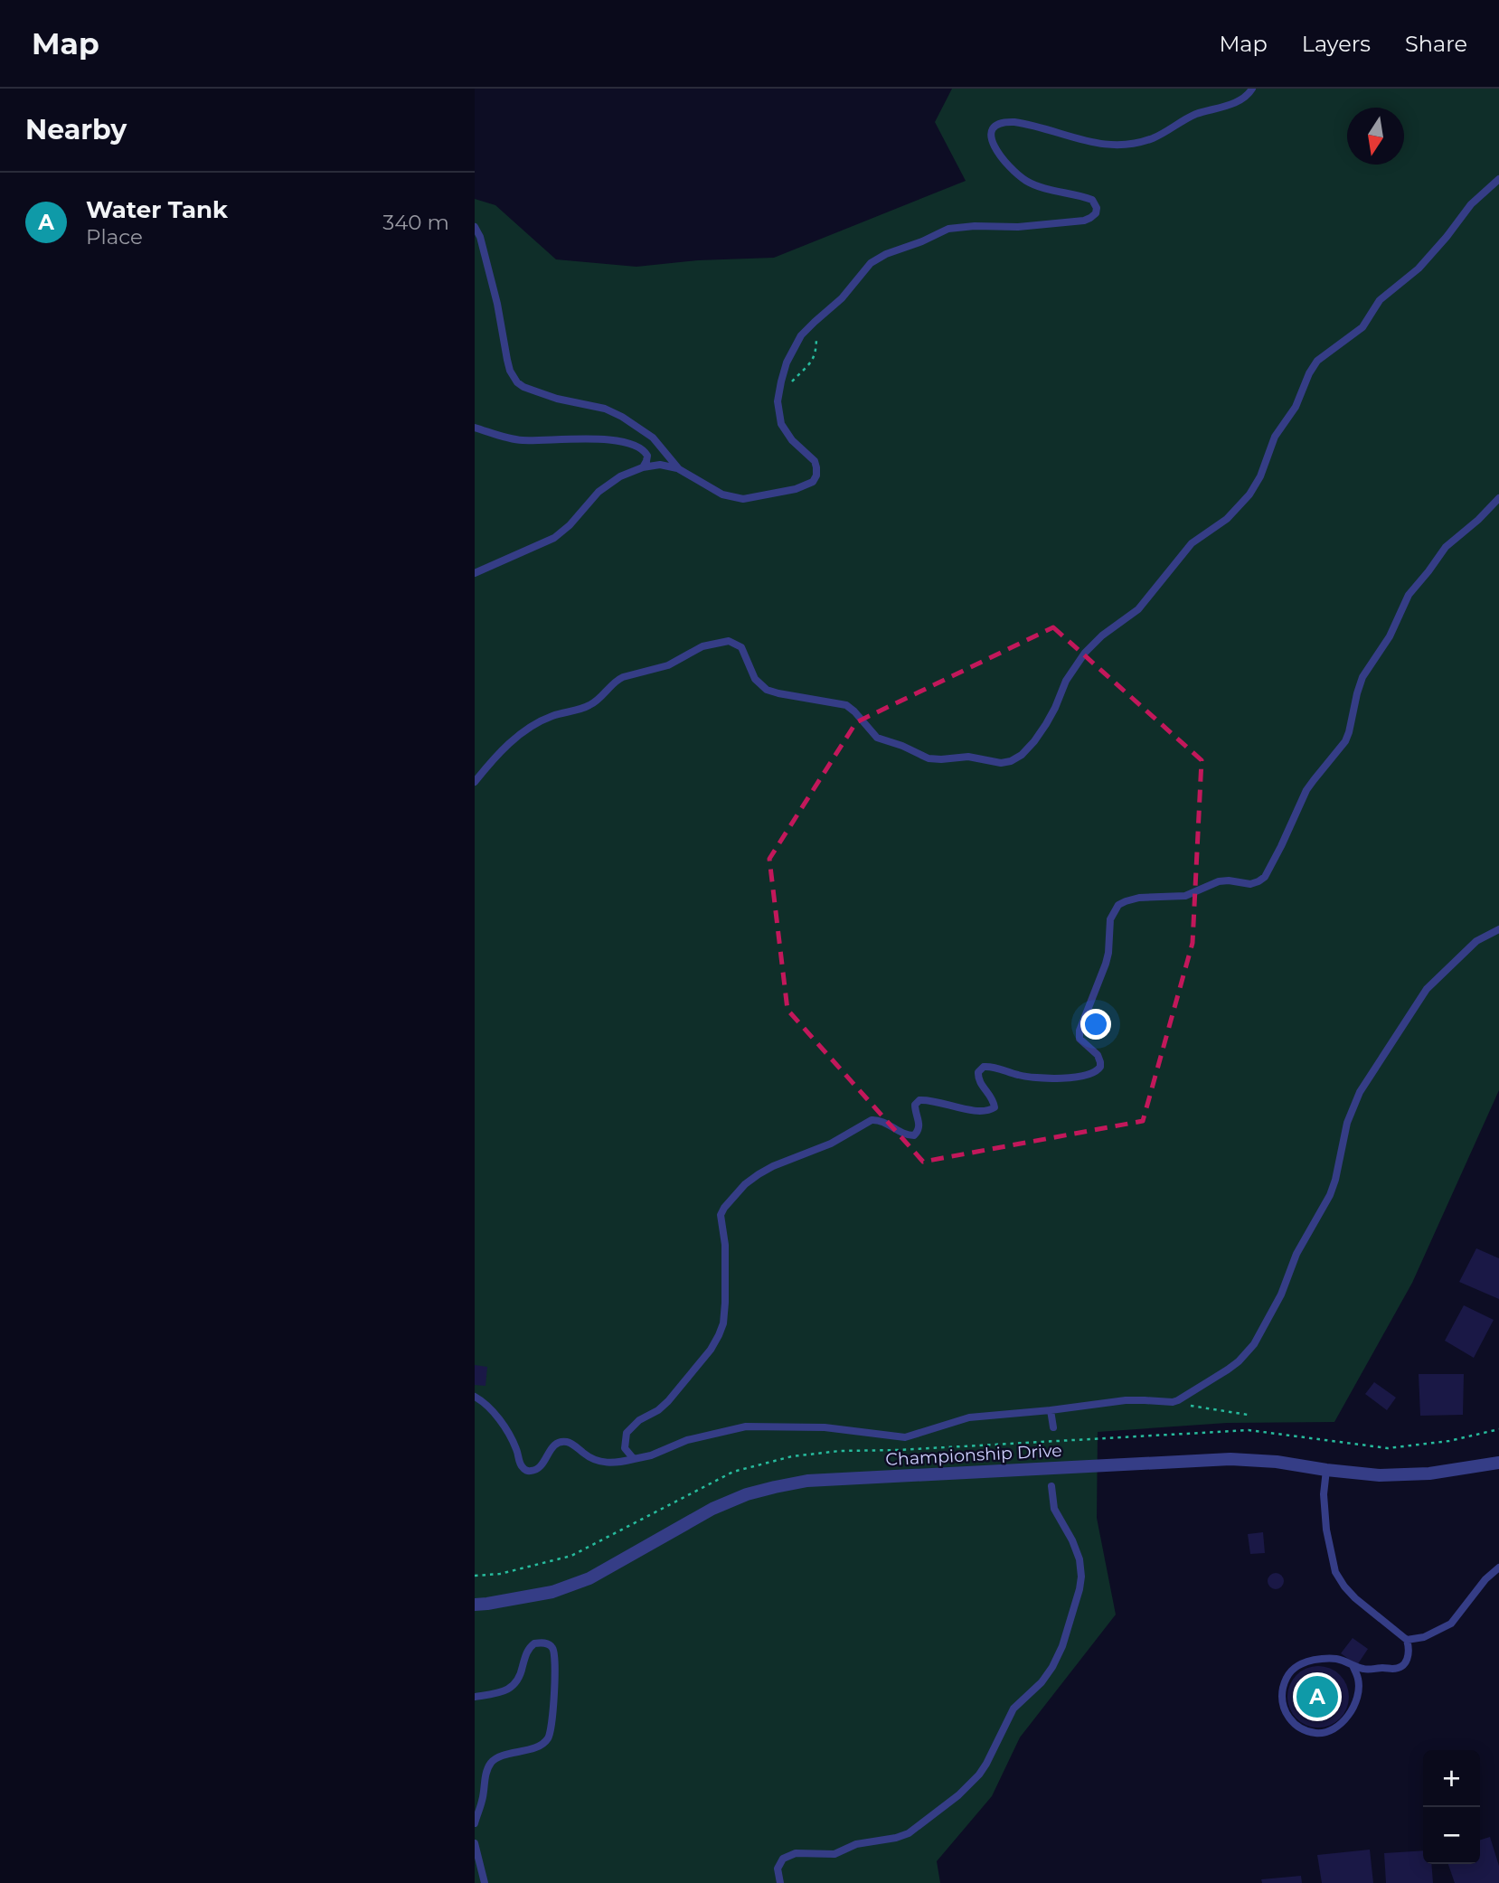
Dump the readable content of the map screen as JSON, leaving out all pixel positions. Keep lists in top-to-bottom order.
{
  "streets": {
    "street": ["Championship Drive"]
  },
  "north": "bottom",
  "page": {
    "header": "Map",
    "nav": ["Map", "Layers", "Share"],
    "heading": "Nearby",
    "list": [
      {
        "mark": "A",
        "name": "Water Tank",
        "note": "Place",
        "value": "340 m"
      }
    ],
    "pins": "A",
    "map_buttons": ["+", "−"]
  }
}
